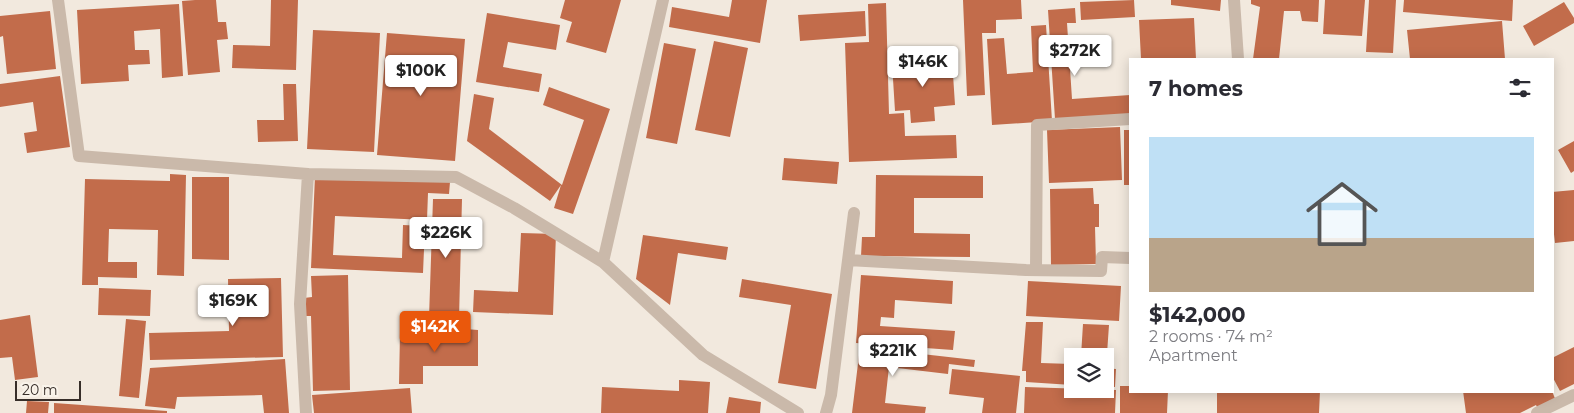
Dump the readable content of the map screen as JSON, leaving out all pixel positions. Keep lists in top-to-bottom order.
{
  "scale_bar": "20 m",
  "page": {
    "price": [
      "$272K",
      "$146K",
      "$100K",
      "$226K",
      "$169K",
      "$142K",
      "$221K"
    ],
    "heading": "7 homes",
    "list": [
      {
        "name": "$142,000",
        "note": "2 rooms · 74 m² · Apartment"
      }
    ],
    "scale": "20 m"
  }
}
